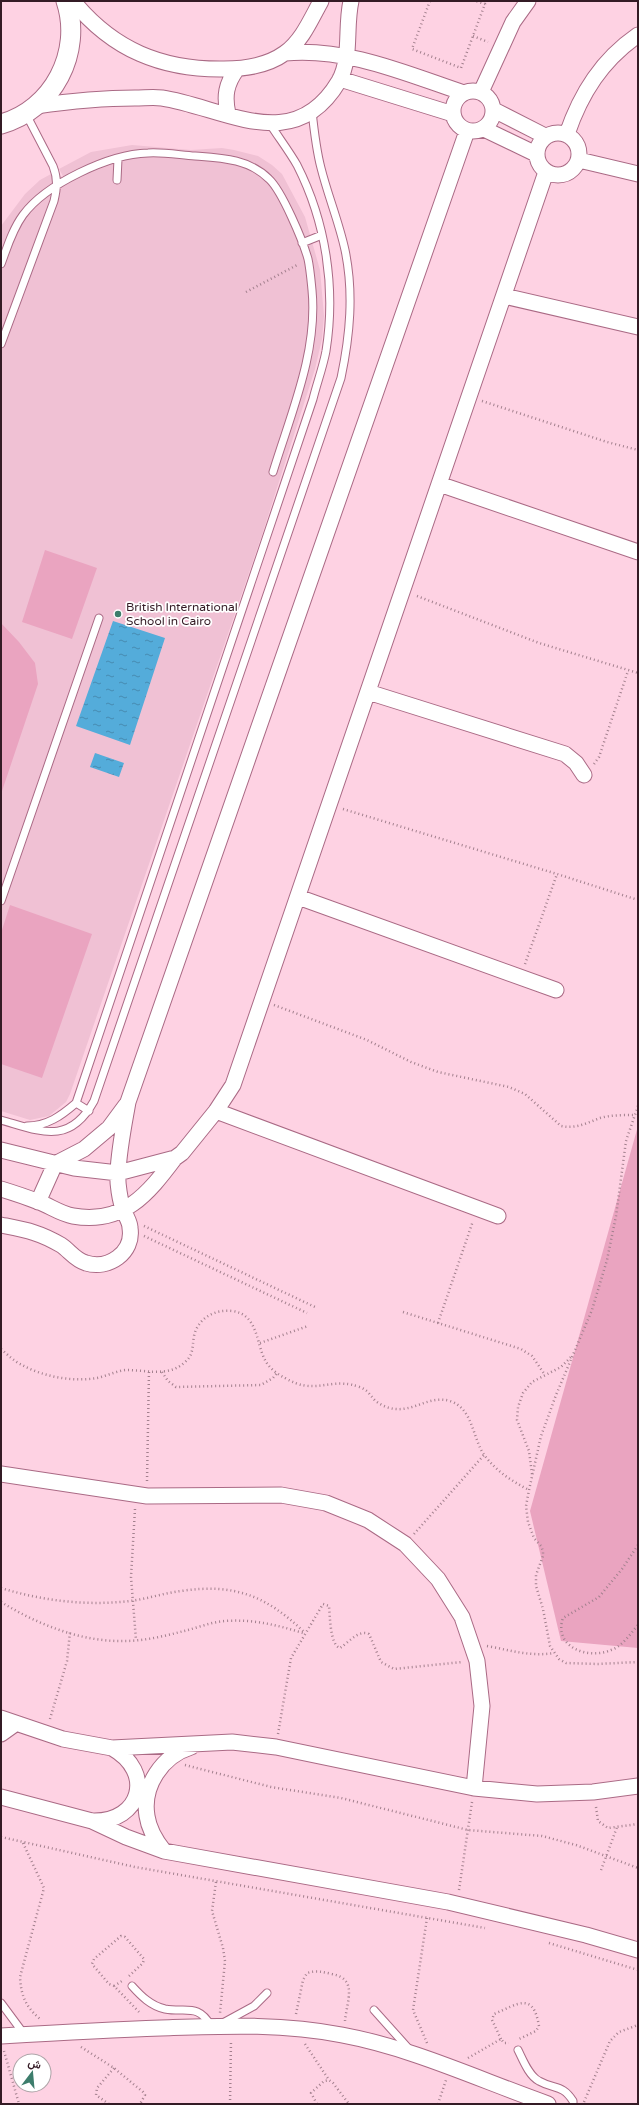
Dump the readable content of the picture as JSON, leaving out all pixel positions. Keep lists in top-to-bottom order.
{
  "places": ["British International School in Cairo"],
  "north": "top"
}
